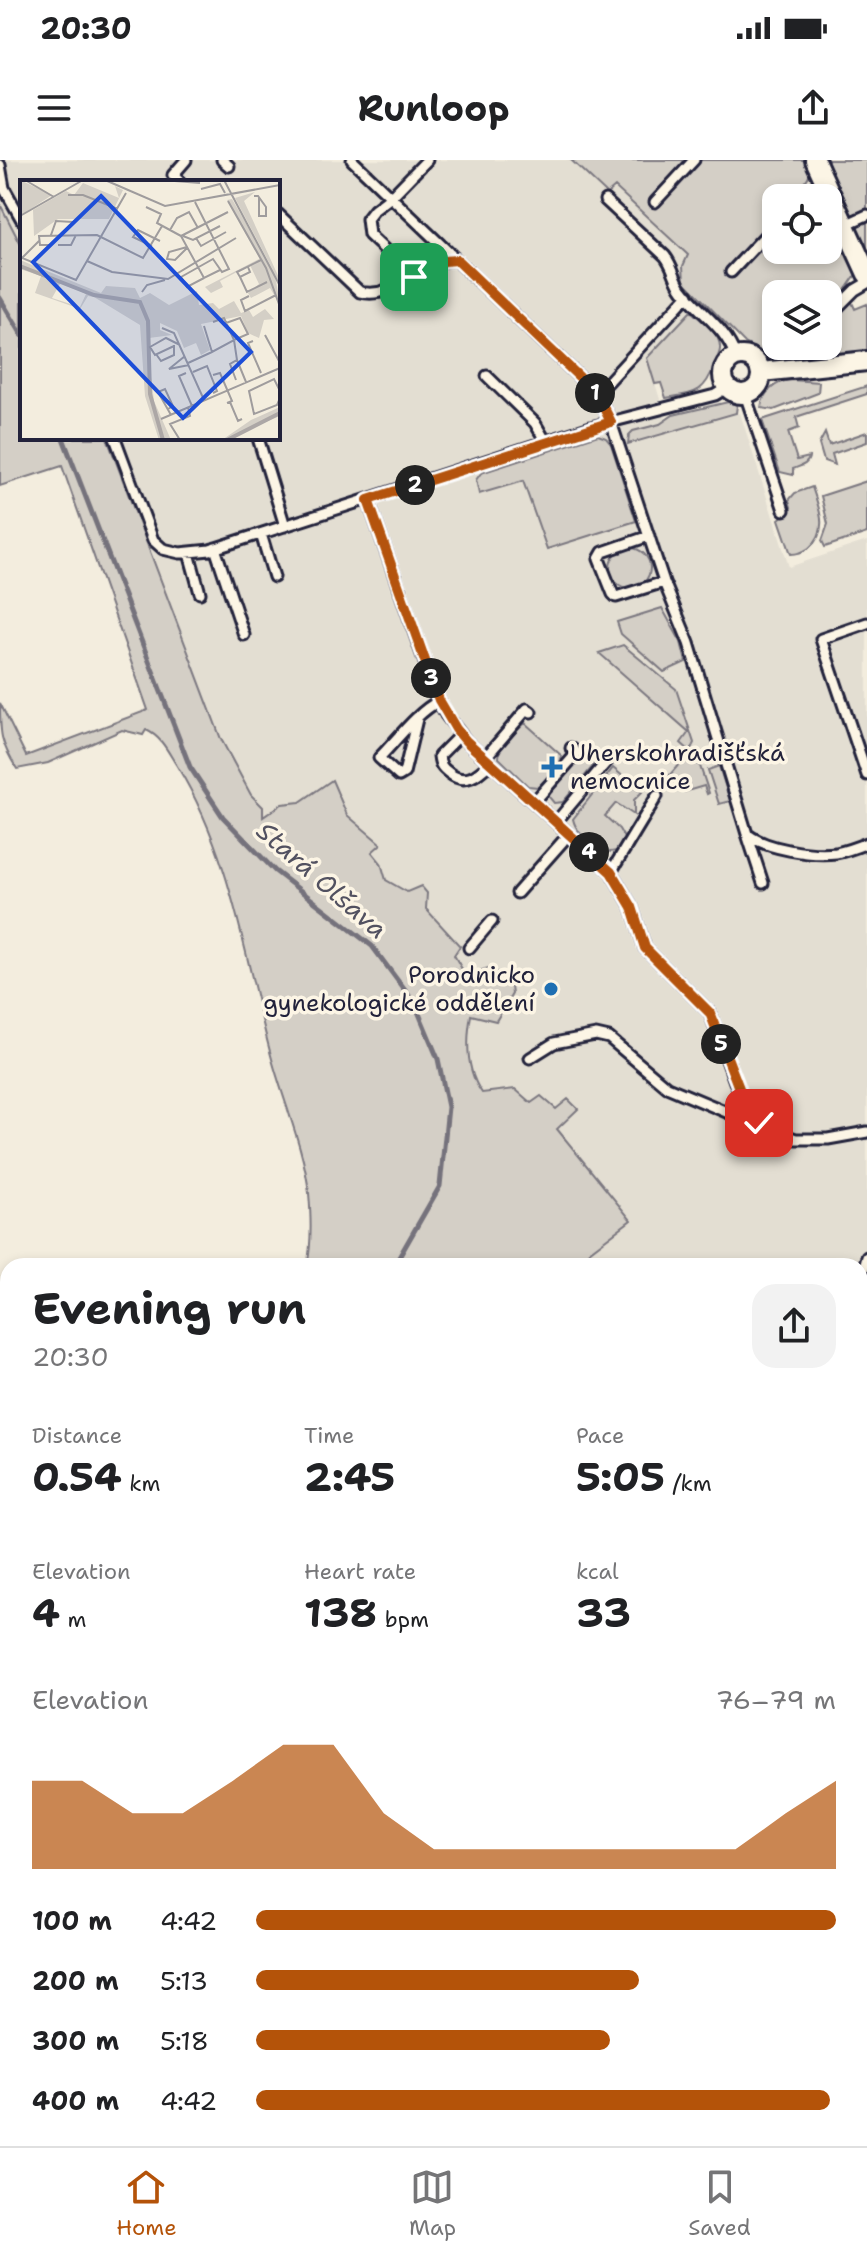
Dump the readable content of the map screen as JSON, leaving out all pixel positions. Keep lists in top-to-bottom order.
{
  "water": ["Stará Olšava"],
  "places": {
    "health": ["Uherskohradišťská nemocnice"],
    "other": ["Porodnicko gynekologické oddělení"]
  },
  "page": {
    "status": "20:30",
    "header": "Runloop",
    "pins": [
      "1",
      "2",
      "3",
      "4",
      "5"
    ],
    "heading": ["Evening run", "20:30"],
    "stats": [
      ["Distance", "0.54 km"],
      ["Time", "2:45"],
      ["Pace", "5:05 /km"],
      ["Elevation", "4 m"],
      ["Heart rate", "138 bpm"],
      ["kcal", "33"]
    ],
    "chart": ["Elevation", "76–79 m"],
    "list": [
      {
        "name": "100 m",
        "note": "4:42"
      },
      {
        "name": "200 m",
        "note": "5:13"
      },
      {
        "name": "300 m",
        "note": "5:18"
      },
      {
        "name": "400 m",
        "note": "4:42"
      }
    ],
    "tabs": ["Home", "Map", "Saved"]
  }
}
